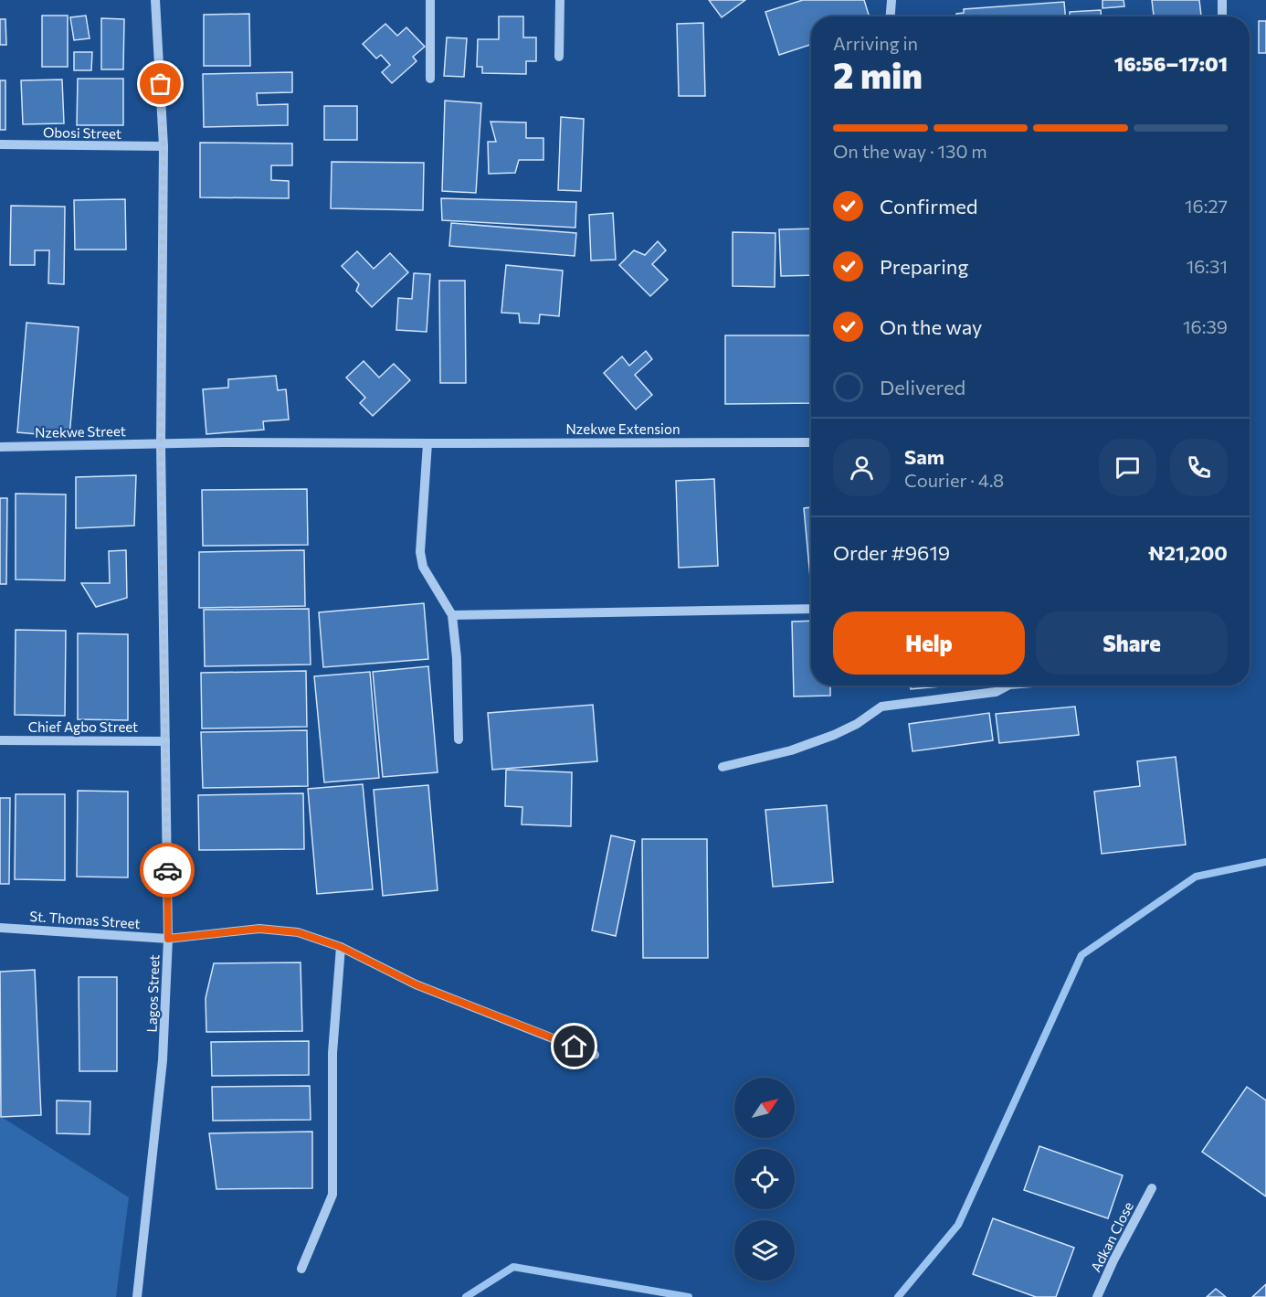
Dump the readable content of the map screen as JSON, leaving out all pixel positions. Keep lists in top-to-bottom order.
{
  "streets": {
    "street": [
      "Obosi Street",
      "Nzekwe Extension",
      "Nzekwe Street",
      "Chief Agbo Street",
      "St. Thomas Street",
      "Lagos Street",
      "Adkan Close"
    ]
  },
  "crossings": [
    ["Obosi Street", "Lagos Street"],
    ["Nzekwe Extension", "Nzekwe Street"],
    ["Nzekwe Extension", "Lagos Street"],
    ["Nzekwe Street", "Lagos Street"],
    ["Chief Agbo Street", "Lagos Street"],
    ["St. Thomas Street", "Lagos Street"]
  ],
  "north": "top right",
  "page": {
    "heading": ["2 min", "Arriving in", "16:56–17:01"],
    "panel": [
      "Sam",
      "Courier · 4.8",
      "Order #9619",
      "₦21,200"
    ],
    "bar": "On the way · 130 m",
    "list": [
      ["Confirmed", "16:27"],
      ["Preparing", "16:31"],
      ["On the way", "16:39"],
      "Delivered"
    ],
    "buttons": ["Help", "Share"]
  }
}
